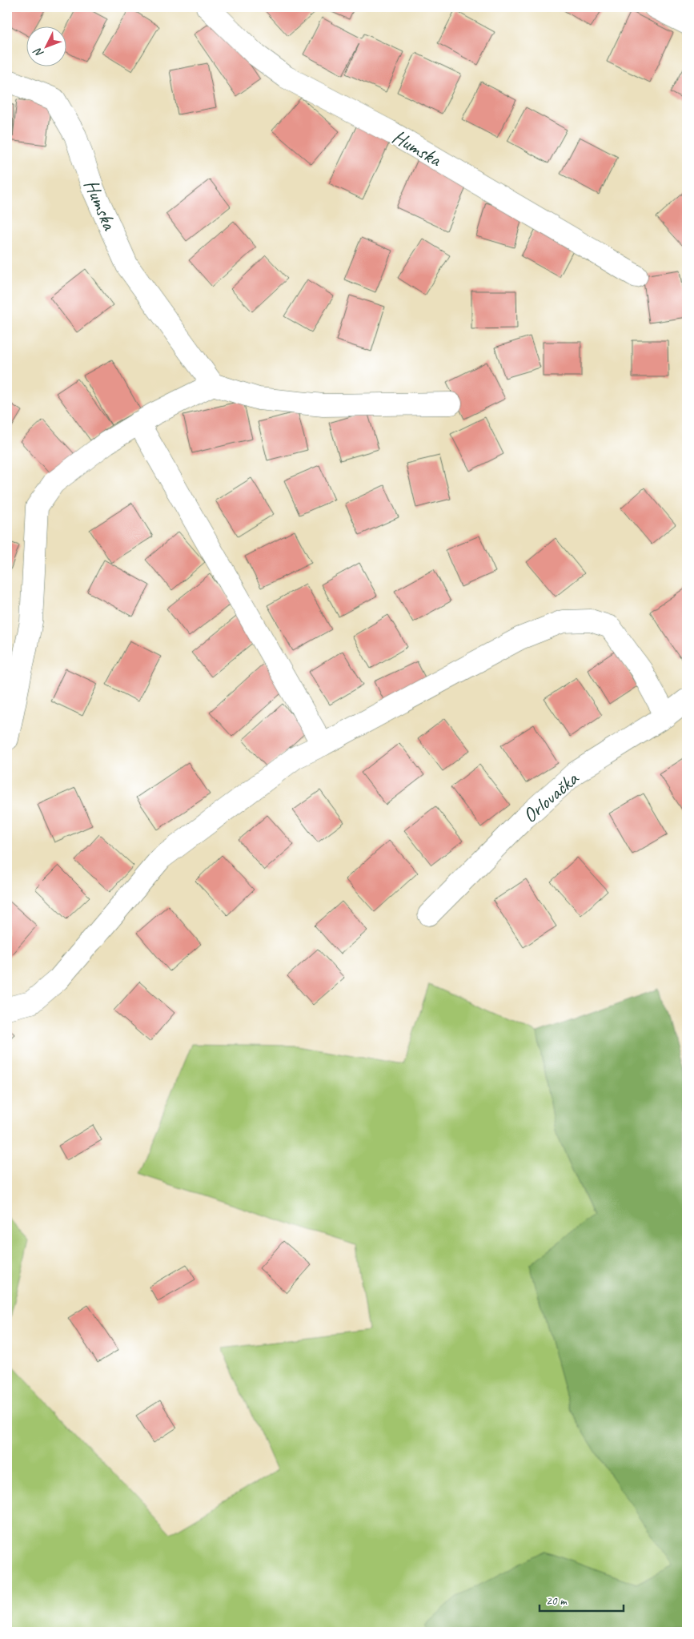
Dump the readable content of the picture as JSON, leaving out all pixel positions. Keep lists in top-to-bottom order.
{
  "streets": {
    "street": ["Humska", "Orlovačka"]
  },
  "scale_bar": "20 m",
  "north": "bottom left"
}
